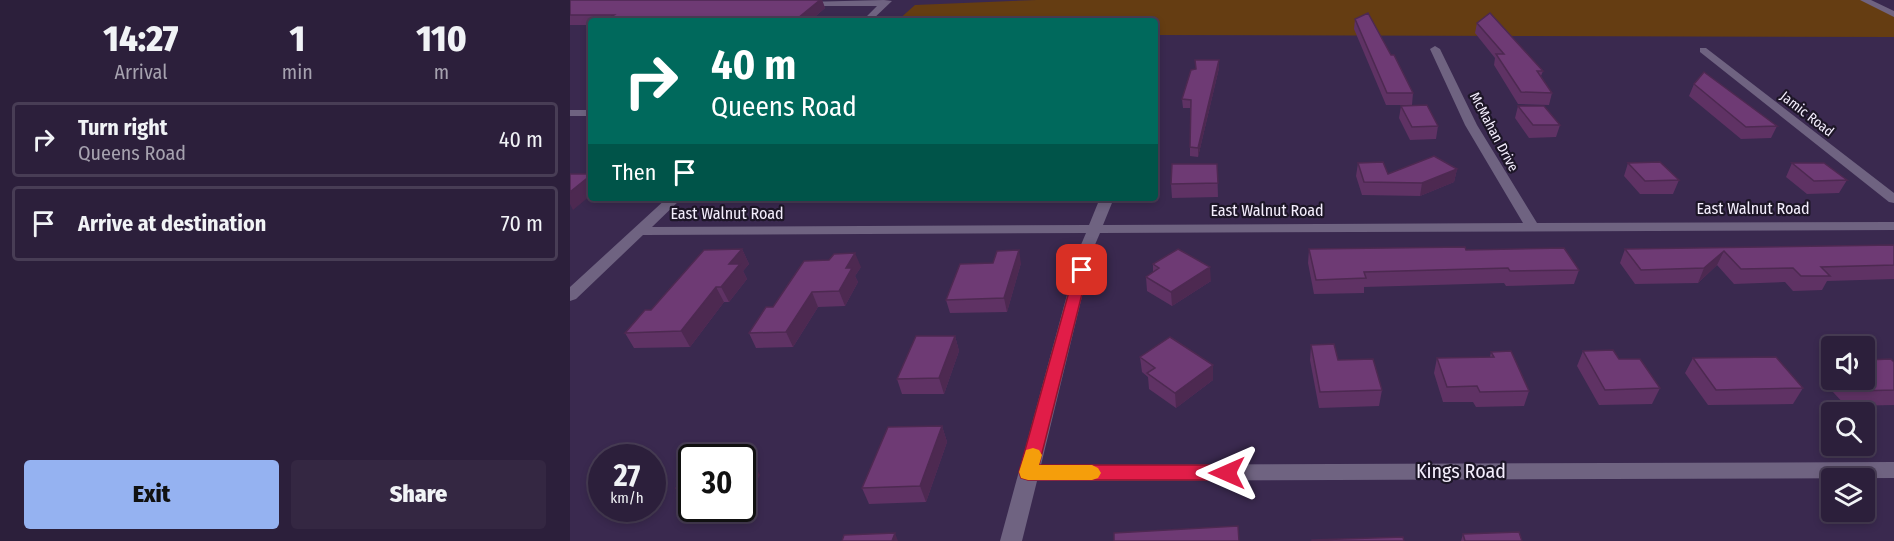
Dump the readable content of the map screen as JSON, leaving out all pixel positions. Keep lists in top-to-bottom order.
{
  "streets": {
    "street": [
      "Jamic Road",
      "McMahan Drive",
      "East Walnut Road",
      "Kings Road"
    ]
  },
  "crossings": [
    ["McMahan Drive", "East Walnut Road"]
  ],
  "page": {
    "eta": [
      "14:27",
      "Arrival",
      "1",
      "min",
      "110",
      "m"
    ],
    "turn": ["40 m", "Queens Road"],
    "list": [
      {
        "name": "Turn right",
        "note": "Queens Road",
        "value": "40 m"
      },
      {
        "name": "Arrive at destination",
        "value": "70 m"
      }
    ],
    "then": "Then",
    "speed": "27 km/h",
    "limit": "30",
    "buttons": ["Exit", "Share"]
  }
}
